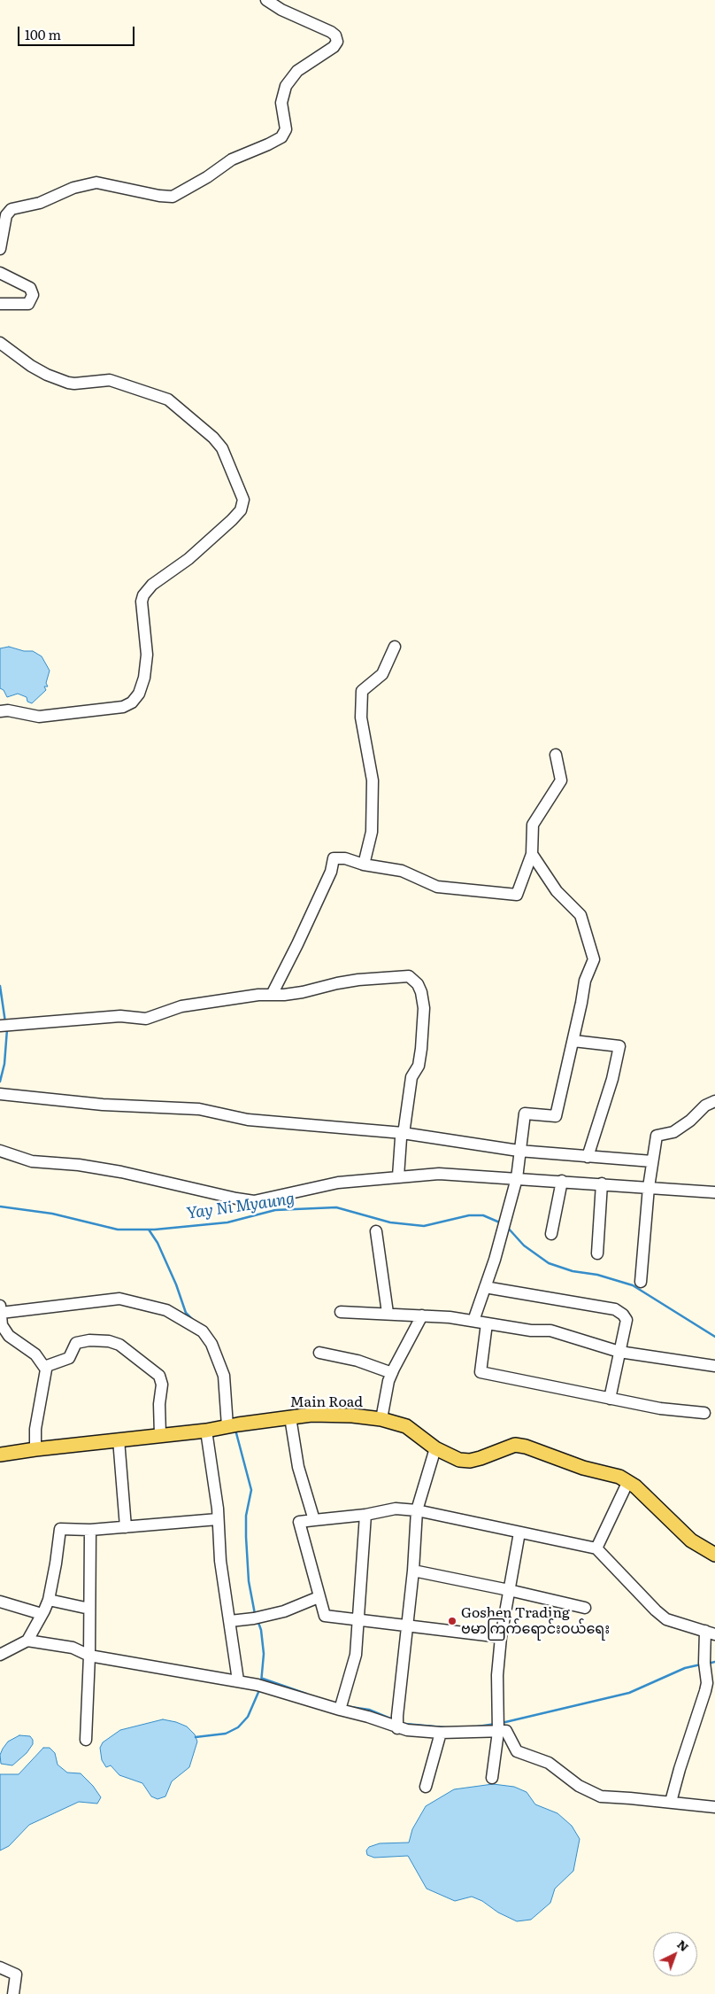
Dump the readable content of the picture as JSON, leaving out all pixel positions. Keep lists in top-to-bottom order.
{
  "streets": {
    "main road": ["Main Road"]
  },
  "water": ["Yay Ni Myaung"],
  "places": ["Goshen Trading ဗမာကြက်ရောင်းဝယ်ရေး"],
  "scale_bar": "100 m",
  "north": "top right"
}
